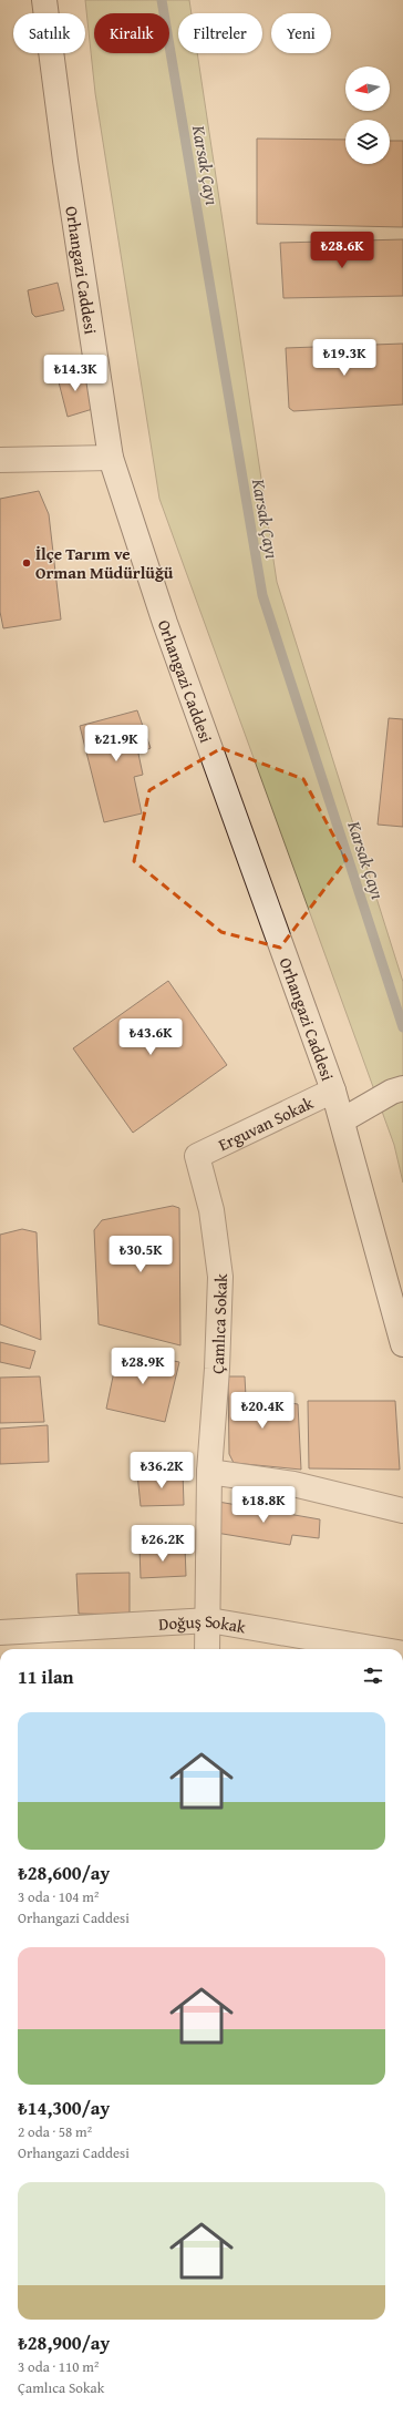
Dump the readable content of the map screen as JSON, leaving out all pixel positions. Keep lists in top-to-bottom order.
{
  "streets": {
    "street": [
      "Orhangazi Caddesi",
      "Erguvan Sokak",
      "Çamlıca Sokak",
      "Doğuş Sokak"
    ]
  },
  "crossings": [
    ["Orhangazi Caddesi", "Erguvan Sokak"],
    ["Erguvan Sokak", "Çamlıca Sokak"],
    ["Çamlıca Sokak", "Doğuş Sokak"]
  ],
  "water": ["Karsak Çayı"],
  "places": ["İlçe Tarım ve Orman Müdürlüğü"],
  "north": "left",
  "page": {
    "chip": [
      "Satılık",
      "Kiralık",
      "Filtreler",
      "Yeni"
    ],
    "price": [
      "₺28.6K",
      "₺19.3K",
      "₺14.3K",
      "₺21.9K",
      "₺43.6K",
      "₺30.5K",
      "₺28.9K",
      "₺20.4K",
      "₺36.2K",
      "₺18.8K",
      "₺26.2K"
    ],
    "heading": "11 ilan",
    "list": [
      {
        "name": "₺28,600/ay",
        "note": "3 oda · 104 m² · Orhangazi Caddesi"
      },
      {
        "name": "₺14,300/ay",
        "note": "2 oda · 58 m² · Orhangazi Caddesi"
      },
      {
        "name": "₺28,900/ay",
        "note": "3 oda · 110 m² · Çamlıca Sokak"
      }
    ]
  }
}
